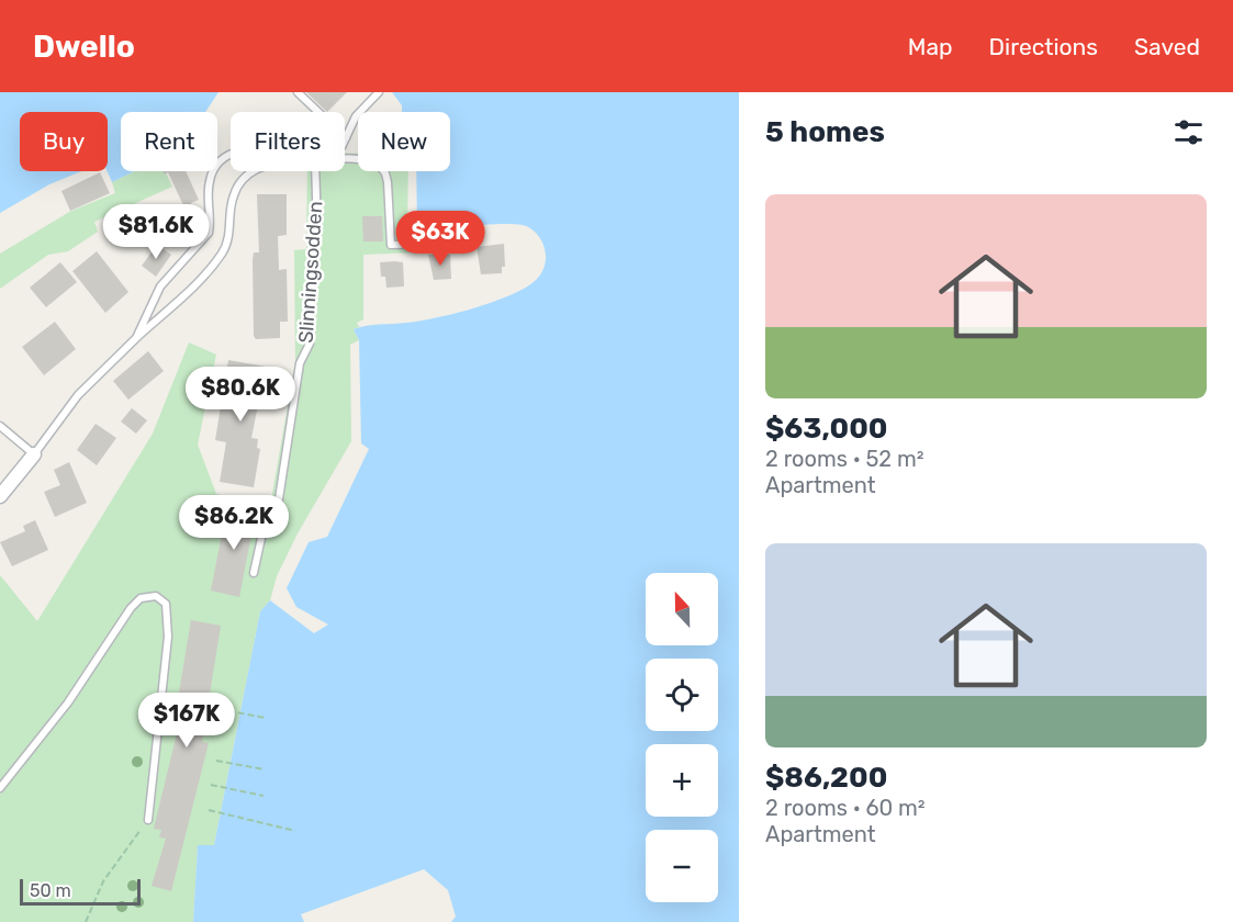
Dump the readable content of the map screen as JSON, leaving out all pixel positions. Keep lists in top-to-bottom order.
{
  "streets": {
    "lane": ["Slinningsodden"]
  },
  "scale_bar": "50 m",
  "north": "top",
  "page": {
    "header": "Dwello",
    "nav": ["Map", "Directions", "Saved"],
    "heading": "5 homes",
    "chip": [
      "Buy",
      "Rent",
      "Filters",
      "New"
    ],
    "list": [
      {
        "name": "$63,000",
        "note": "2 rooms · 52 m² · Apartment"
      },
      {
        "name": "$86,200",
        "note": "2 rooms · 60 m² · Apartment"
      }
    ],
    "price": [
      "$81.6K",
      "$63K",
      "$80.6K",
      "$86.2K",
      "$167K"
    ],
    "map_buttons": ["+", "−"],
    "scale": "50 m"
  }
}
